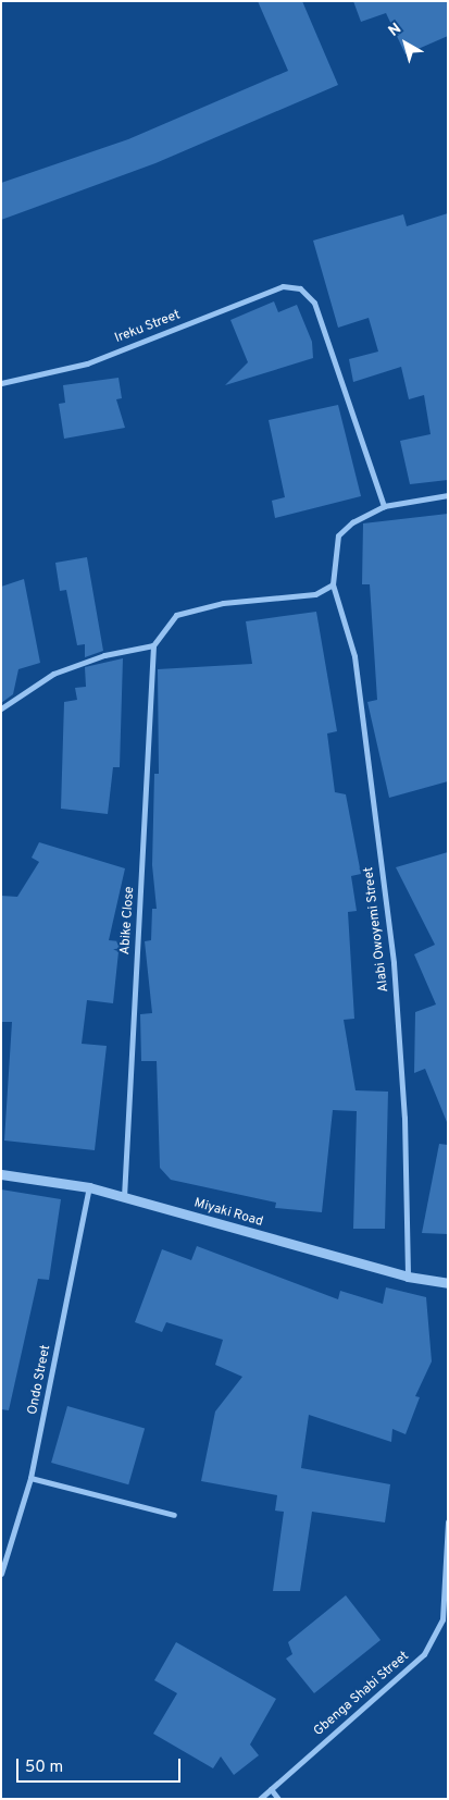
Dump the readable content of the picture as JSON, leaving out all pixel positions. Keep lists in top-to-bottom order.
{
  "streets": {
    "street": [
      "Ireku Street",
      "Abike Close",
      "Alabi Owoyemi Street",
      "Miyaki Road",
      "Ondo Street",
      "Gbenga Shabi Street"
    ]
  },
  "crossings": [
    ["Abike Close", "Miyaki Road"],
    ["Alabi Owoyemi Street", "Miyaki Road"],
    ["Miyaki Road", "Ondo Street"]
  ],
  "scale_bar": "50 m",
  "north": "top left"
}
